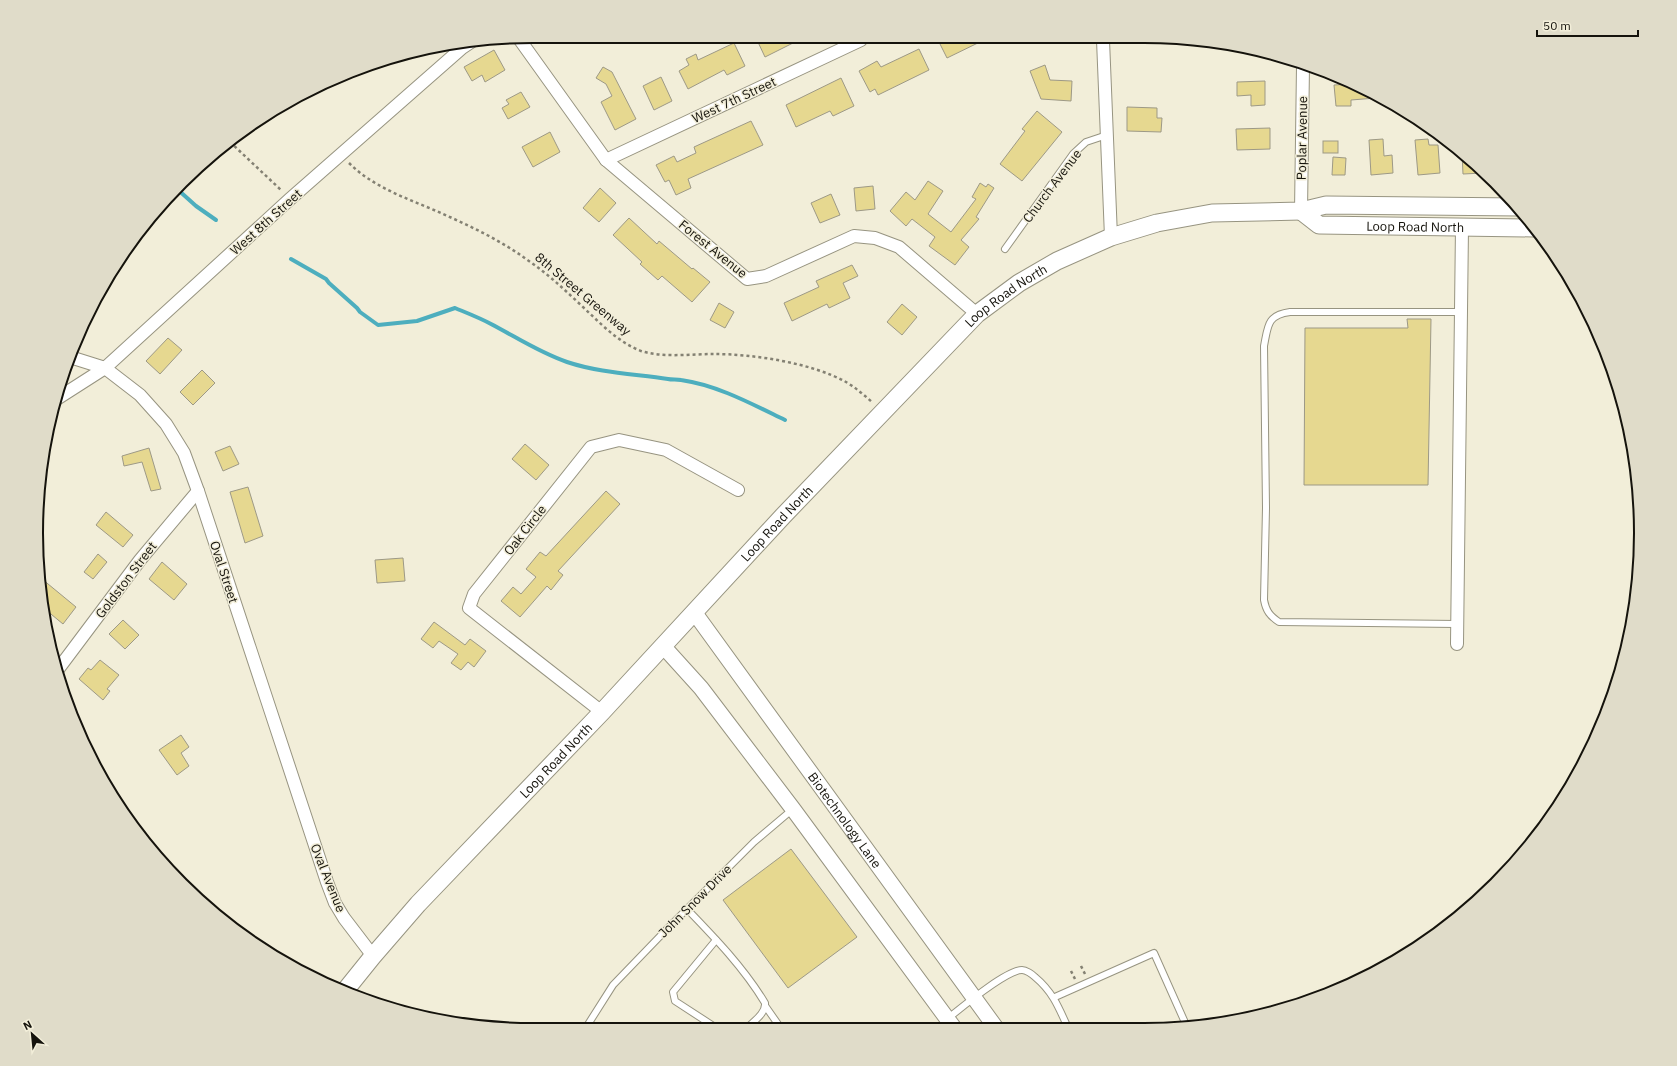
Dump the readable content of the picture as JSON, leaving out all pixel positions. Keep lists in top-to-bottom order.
{
  "streets": {
    "main road": ["Loop Road North"],
    "street": [
      "West 7th Street",
      "Poplar Avenue",
      "West 8th Street",
      "Forest Avenue",
      "Oak Circle",
      "Oval Street",
      "Goldston Street",
      "Biotechnology Lane",
      "Oval Avenue"
    ],
    "lane": ["Church Avenue", "John Snow Drive"],
    "path": ["8th Street Greenway"]
  },
  "crossings": [
    ["West 7th Street", "Forest Avenue"],
    ["Poplar Avenue", "Loop Road North"],
    ["West 8th Street", "Oval Street"],
    ["Loop Road North", "Forest Avenue"],
    ["Loop Road North", "8th Street Greenway"],
    ["Loop Road North", "Oak Circle"],
    ["Loop Road North", "Biotechnology Lane"],
    ["Loop Road North", "Oval Avenue"],
    ["Oval Street", "Goldston Street"],
    ["Oval Street", "Oval Avenue"]
  ],
  "scale_bar": "50 m",
  "north": "top left"
}
